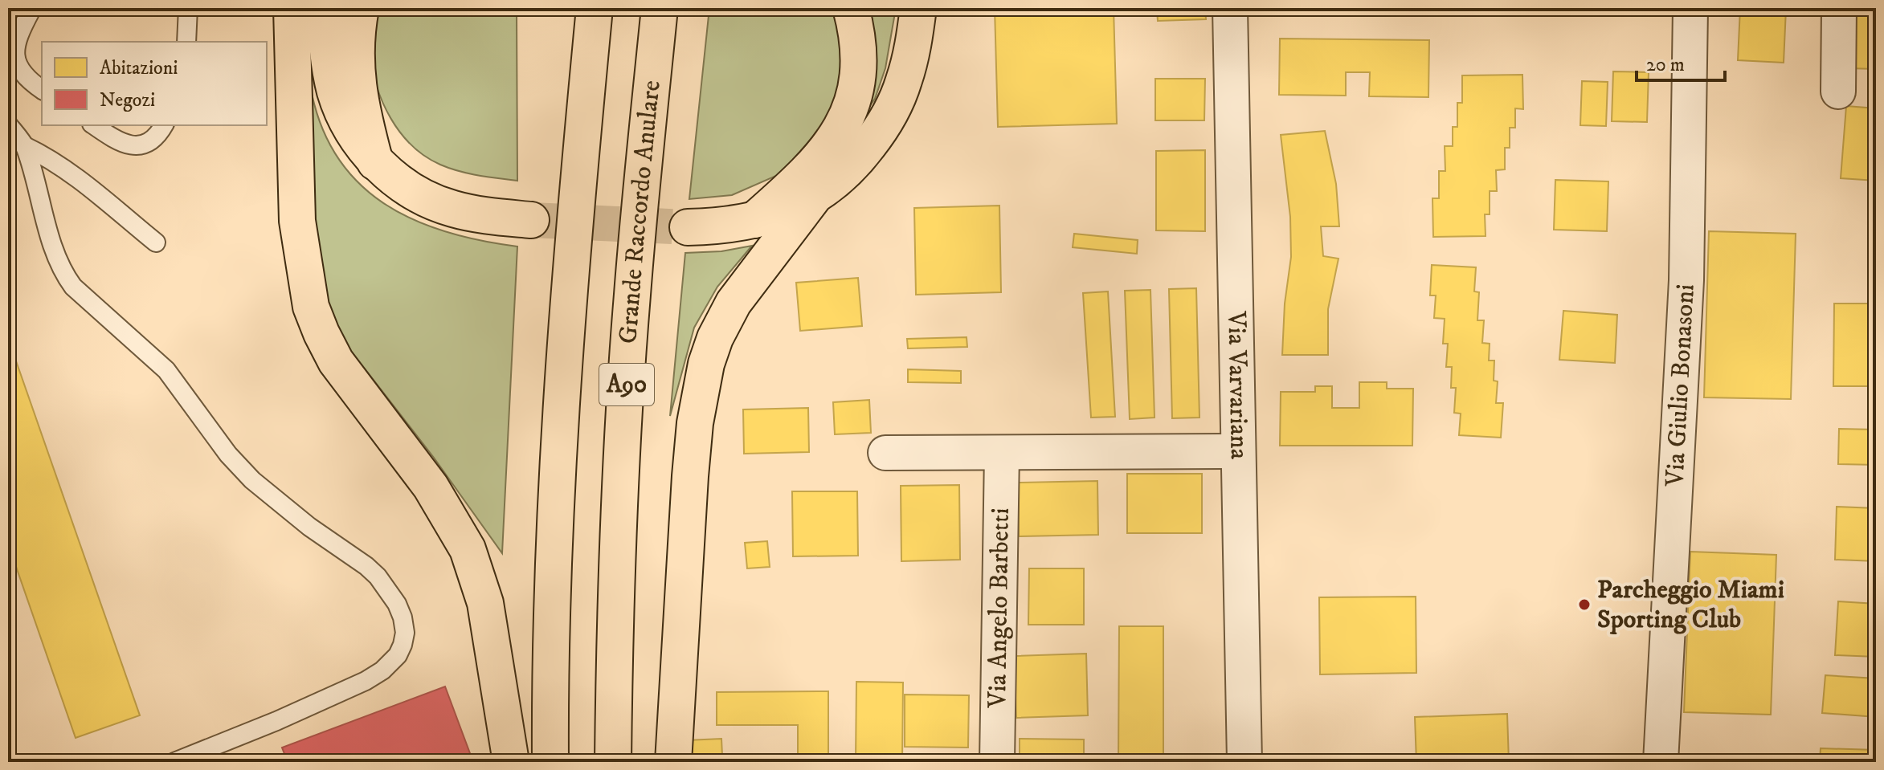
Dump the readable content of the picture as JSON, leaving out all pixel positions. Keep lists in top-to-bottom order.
{
  "streets": {
    "main road": ["Grande Raccordo Anulare", "A90"],
    "street": ["Via Varvariana", "Via Giulio Bonasoni", "Via Angelo Barbetti"]
  },
  "places": ["Parcheggio Miami Sporting Club"],
  "legend": ["Abitazioni", "Negozi"],
  "scale_bar": "20 m"
}
